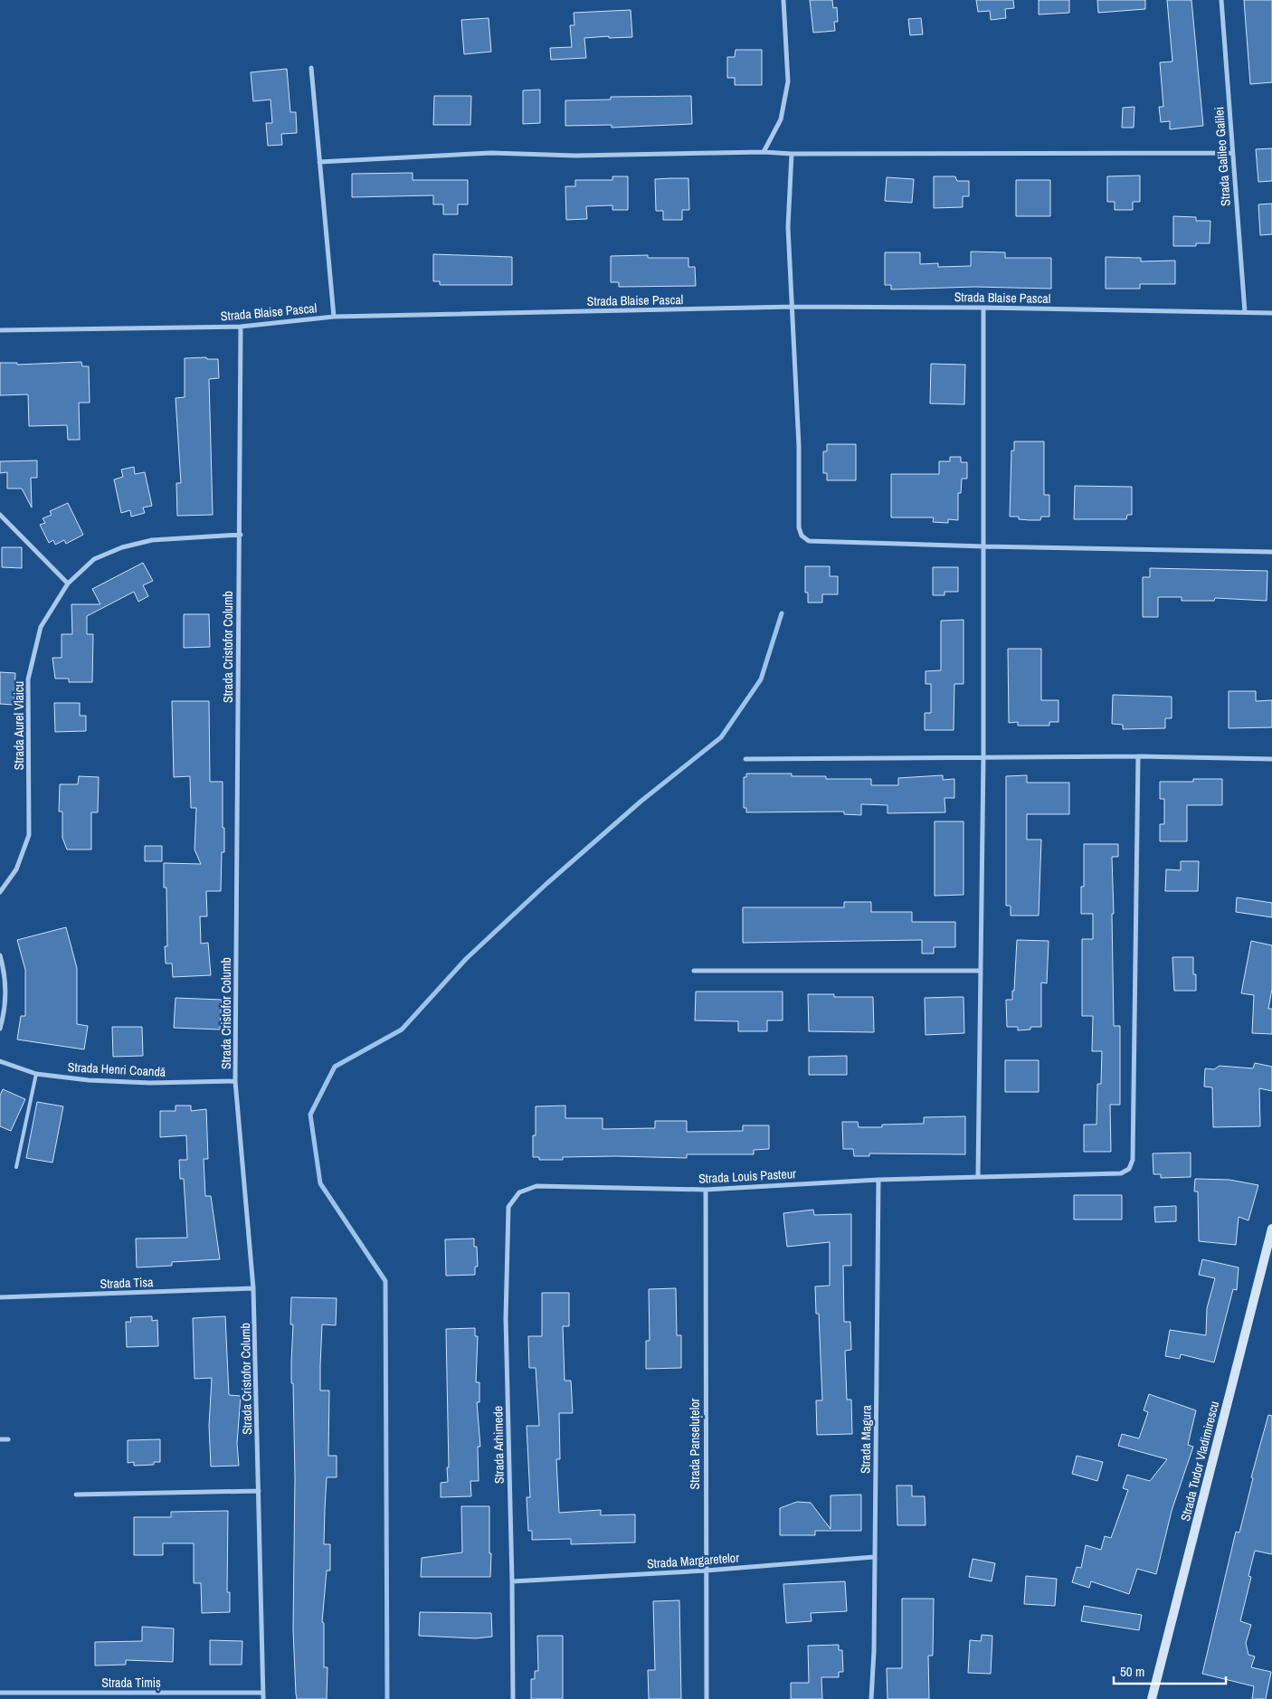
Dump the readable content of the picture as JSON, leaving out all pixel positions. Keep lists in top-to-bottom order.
{
  "streets": {
    "street": [
      "Strada Galileo Galilei",
      "Strada Blaise Pascal",
      "Strada Cristofor Columb",
      "Strada Aurel Vlaicu",
      "Strada Henri Coandă",
      "Strada Louis Pasteur",
      "Strada Tisa",
      "Strada Magura",
      "Strada Panseluțelor",
      "Strada Arhimede",
      "Strada Tudor Vladimirescu",
      "Strada Margaretelor",
      "Strada Timiș"
    ]
  },
  "crossings": [
    ["Strada Galileo Galilei", "Strada Blaise Pascal"],
    ["Strada Blaise Pascal", "Strada Cristofor Columb"],
    ["Strada Cristofor Columb", "Strada Aurel Vlaicu"],
    ["Strada Cristofor Columb", "Strada Henri Coandă"],
    ["Strada Cristofor Columb", "Strada Tisa"],
    ["Strada Cristofor Columb", "Strada Timiș"],
    ["Strada Louis Pasteur", "Strada Magura"],
    ["Strada Louis Pasteur", "Strada Panseluțelor"],
    ["Strada Louis Pasteur", "Strada Arhimede"],
    ["Strada Magura", "Strada Margaretelor"],
    ["Strada Panseluțelor", "Strada Margaretelor"],
    ["Strada Arhimede", "Strada Margaretelor"]
  ],
  "scale_bar": "50 m"
}
